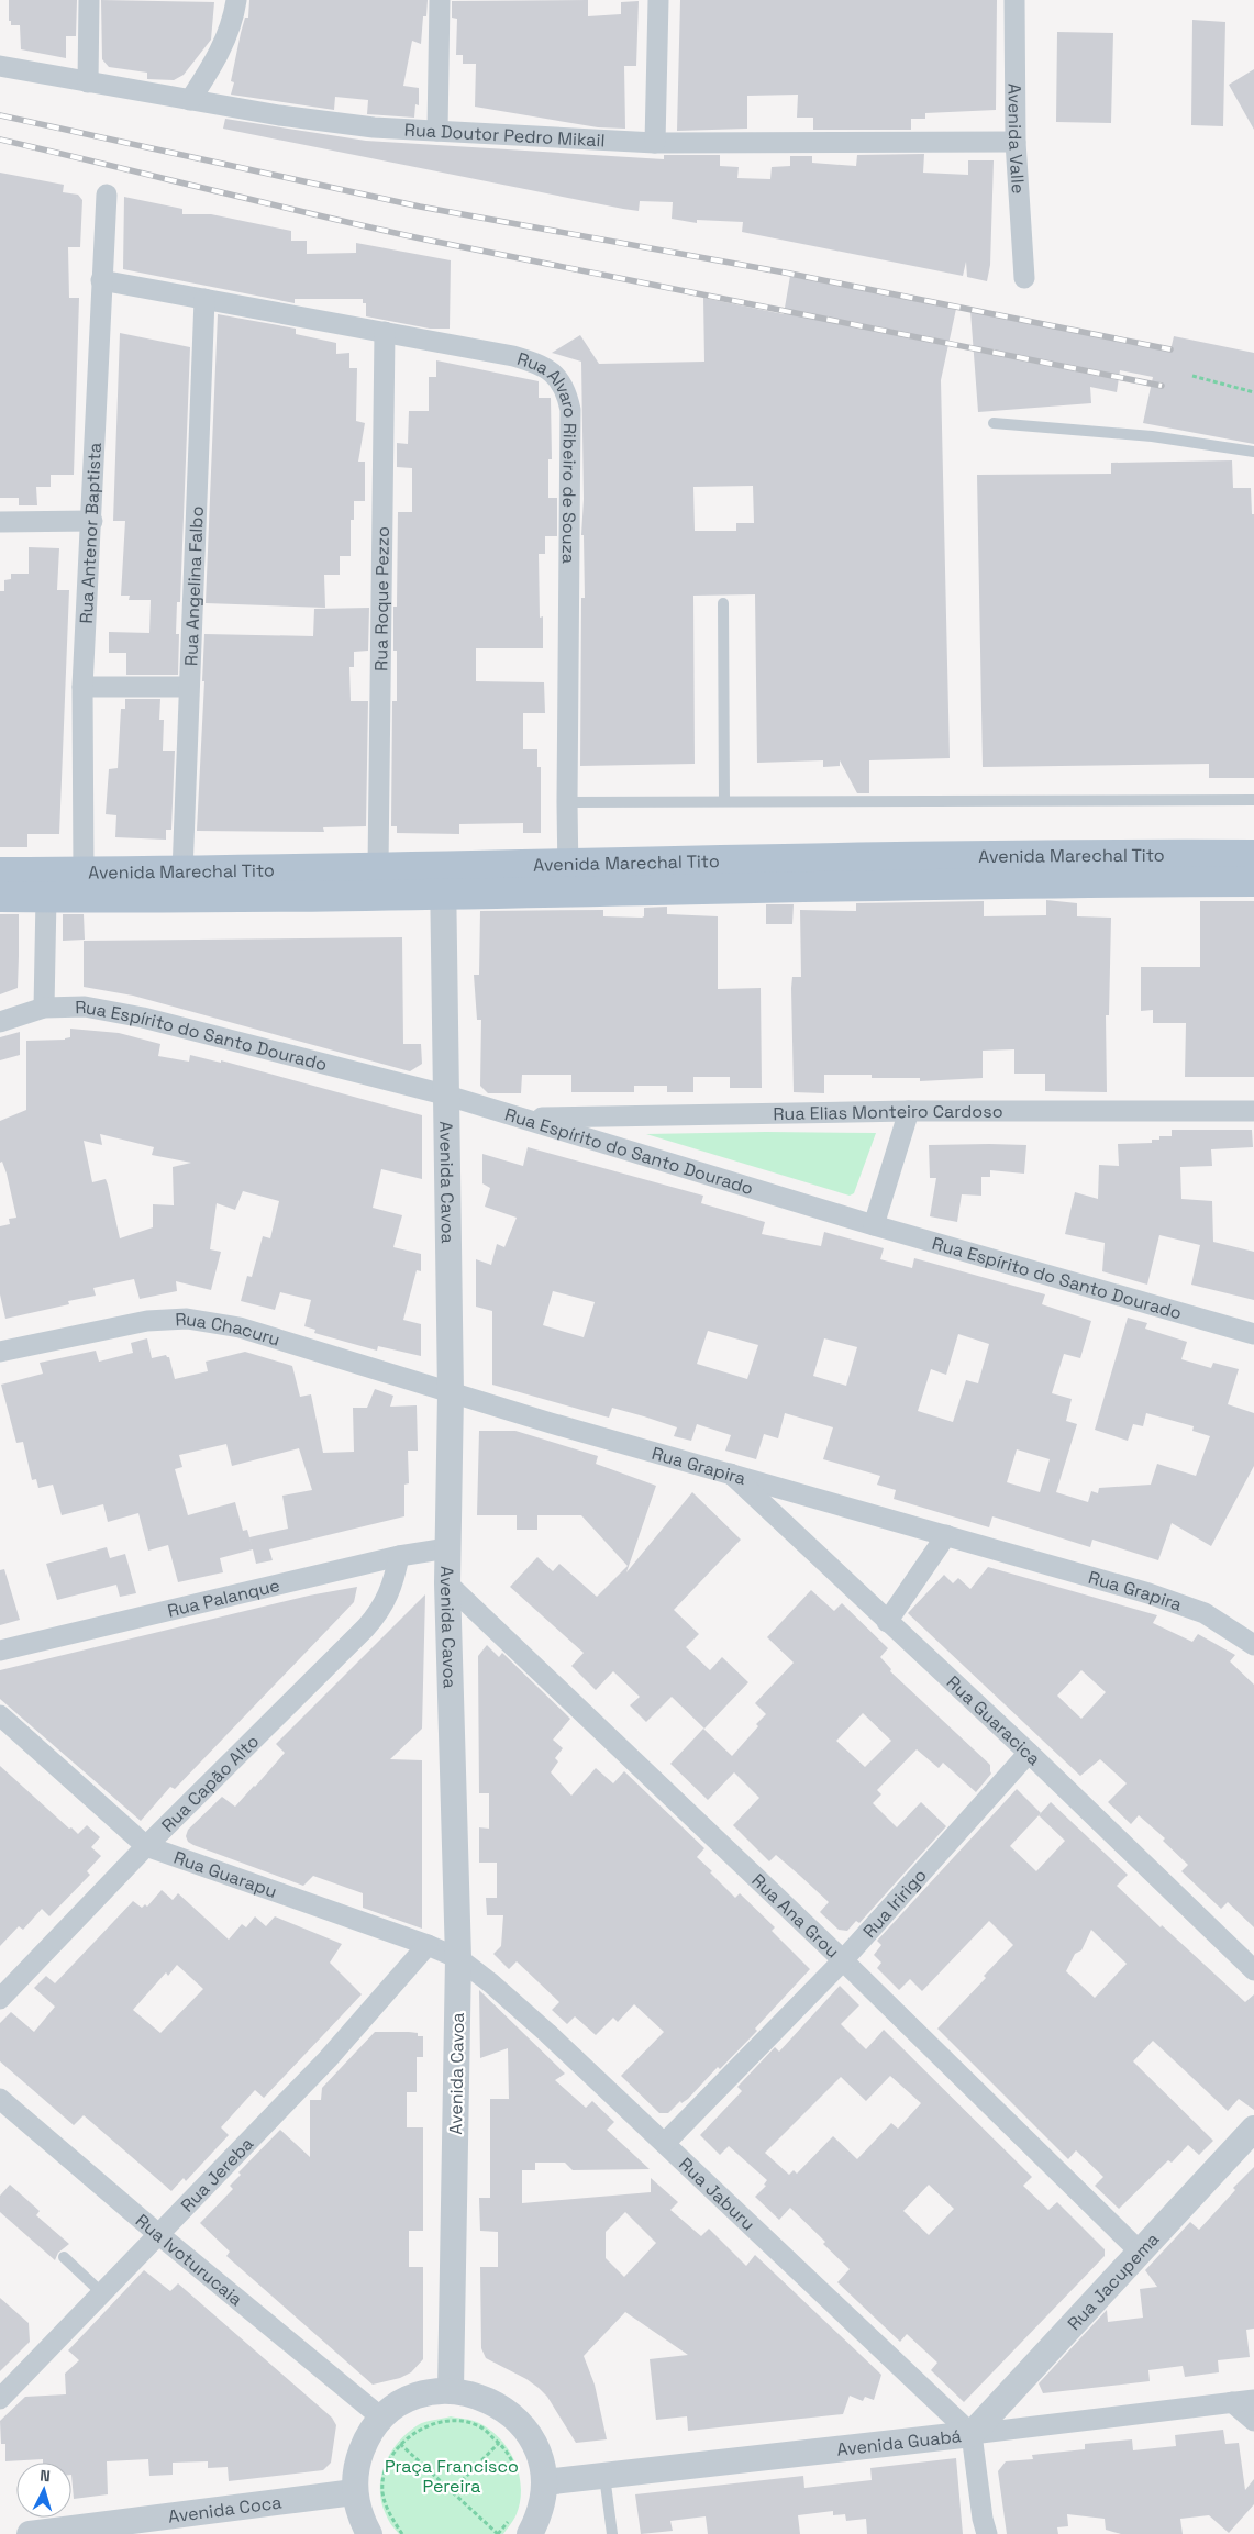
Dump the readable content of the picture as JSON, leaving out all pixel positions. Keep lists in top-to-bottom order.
{
  "streets": {
    "main road": ["Avenida Marechal Tito"],
    "street": [
      "Rua Doutor Pedro Mikail",
      "Avenida Valle",
      "Rua Alvaro Ribeiro de Souza",
      "Rua Antenor Baptista",
      "Rua Angelina Falbo",
      "Rua Roque Pezzo",
      "Rua Espírito do Santo Dourado",
      "Rua Elias Monteiro Cardoso",
      "Avenida Cavoa",
      "Rua Chacuru",
      "Rua Grapira",
      "Rua Palanque",
      "Rua Guaracica",
      "Rua Capão Alto",
      "Rua Guarapu",
      "Rua Iririgo",
      "Rua Ana Grou",
      "Rua Jereba",
      "Rua Jaburu",
      "Rua Ivoturucaia",
      "Rua Jacupema",
      "Avenida Guabá",
      "Avenida Coca"
    ]
  },
  "crossings": [
    ["Rua Doutor Pedro Mikail", "Avenida Valle"],
    ["Rua Alvaro Ribeiro de Souza", "Rua Antenor Baptista"],
    ["Rua Alvaro Ribeiro de Souza", "Rua Angelina Falbo"],
    ["Rua Alvaro Ribeiro de Souza", "Rua Roque Pezzo"],
    ["Rua Alvaro Ribeiro de Souza", "Avenida Marechal Tito"],
    ["Rua Antenor Baptista", "Avenida Marechal Tito"],
    ["Rua Angelina Falbo", "Avenida Marechal Tito"],
    ["Rua Roque Pezzo", "Avenida Marechal Tito"],
    ["Avenida Marechal Tito", "Avenida Cavoa"],
    ["Rua Espírito do Santo Dourado", "Rua Elias Monteiro Cardoso"],
    ["Rua Espírito do Santo Dourado", "Avenida Cavoa"],
    ["Avenida Cavoa", "Rua Chacuru"],
    ["Avenida Cavoa", "Rua Grapira"],
    ["Avenida Cavoa", "Rua Palanque"],
    ["Avenida Cavoa", "Rua Guarapu"],
    ["Avenida Cavoa", "Rua Ana Grou"],
    ["Avenida Cavoa", "Rua Jaburu"],
    ["Rua Chacuru", "Rua Grapira"],
    ["Rua Grapira", "Rua Guaracica"],
    ["Rua Palanque", "Rua Capão Alto"],
    ["Rua Guaracica", "Rua Iririgo"],
    ["Rua Capão Alto", "Rua Guarapu"],
    ["Rua Guarapu", "Rua Jereba"],
    ["Rua Guarapu", "Rua Jaburu"],
    ["Rua Iririgo", "Rua Ana Grou"],
    ["Rua Iririgo", "Rua Jaburu"],
    ["Rua Ana Grou", "Rua Jacupema"],
    ["Rua Jereba", "Rua Ivoturucaia"],
    ["Rua Jaburu", "Rua Jacupema"],
    ["Rua Jaburu", "Avenida Guabá"],
    ["Rua Jacupema", "Avenida Guabá"]
  ],
  "parks": ["Praça Francisco Pereira"],
  "north": "top"
}
